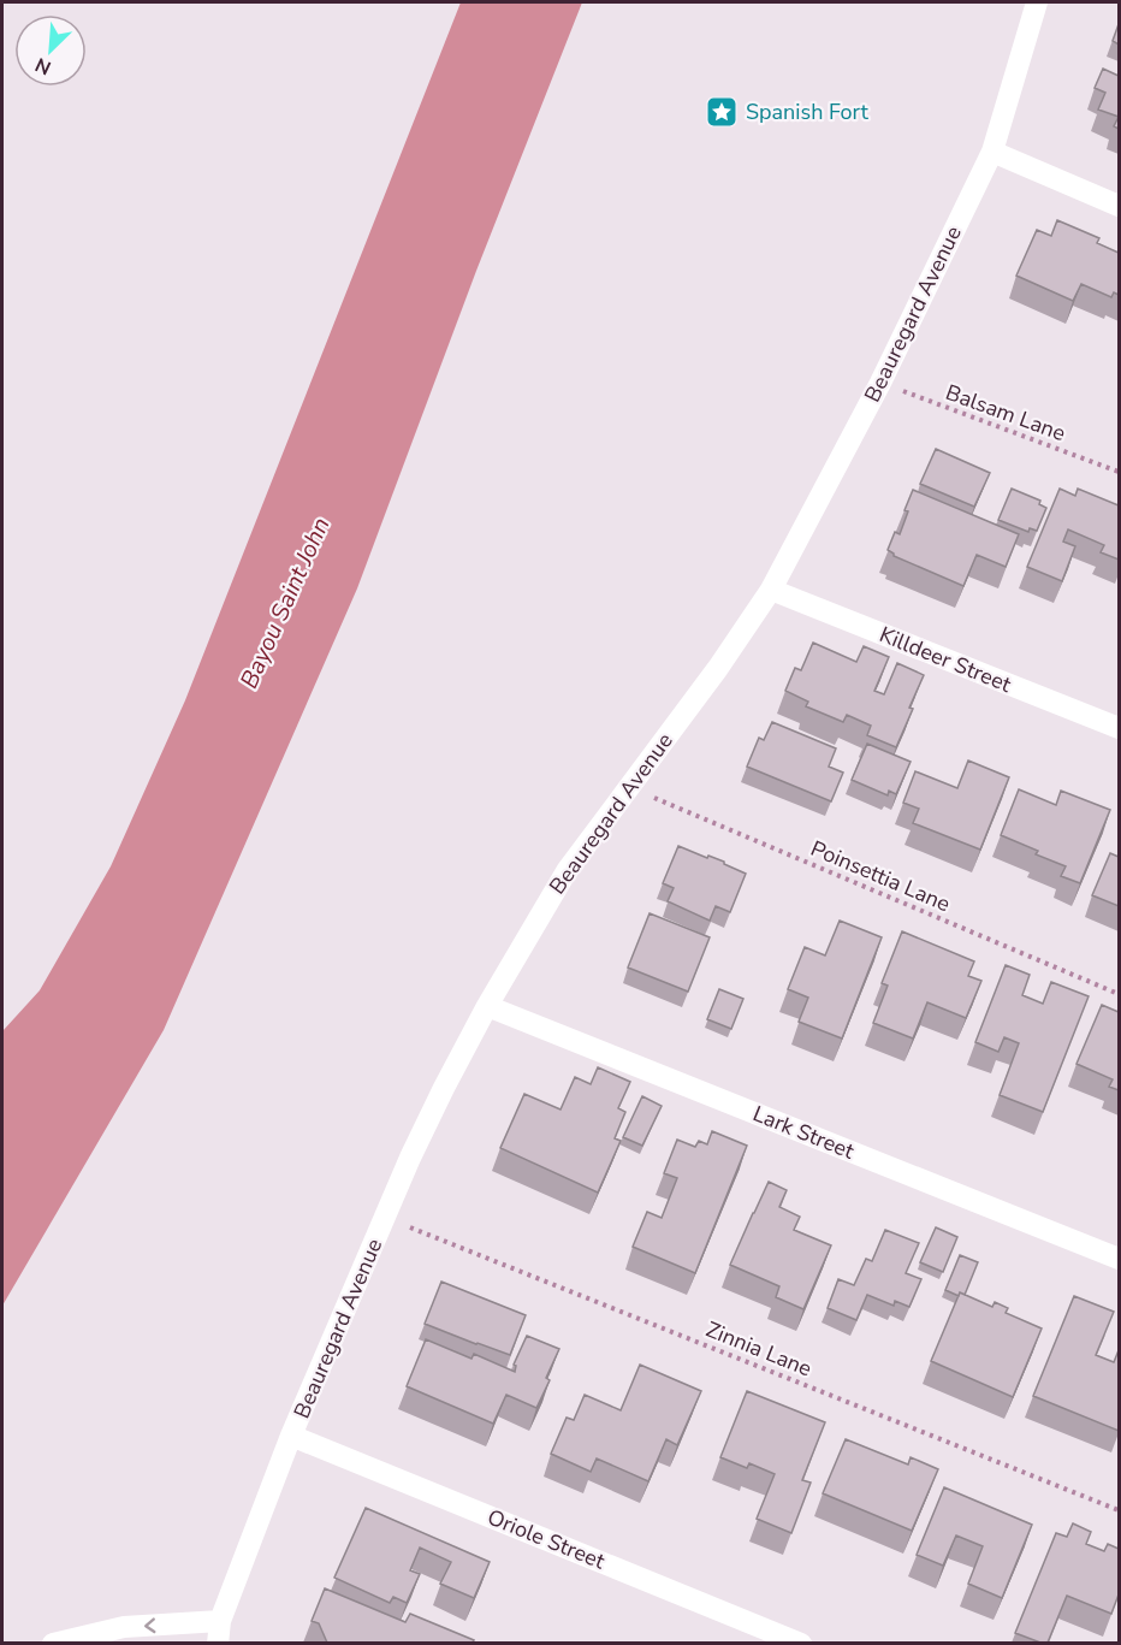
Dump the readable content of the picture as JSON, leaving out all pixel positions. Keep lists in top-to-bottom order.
{
  "streets": {
    "street": [
      "Beauregard Avenue",
      "Killdeer Street",
      "Lark Street",
      "Oriole Street"
    ],
    "path": ["Balsam Lane", "Poinsettia Lane", "Zinnia Lane"]
  },
  "crossings": [
    ["Beauregard Avenue", "Balsam Lane"],
    ["Beauregard Avenue", "Killdeer Street"],
    ["Beauregard Avenue", "Poinsettia Lane"],
    ["Beauregard Avenue", "Lark Street"],
    ["Beauregard Avenue", "Zinnia Lane"],
    ["Beauregard Avenue", "Oriole Street"]
  ],
  "water": ["Bayou Saint John"],
  "places": {
    "place": ["Spanish Fort"]
  },
  "north": "bottom left"
}
